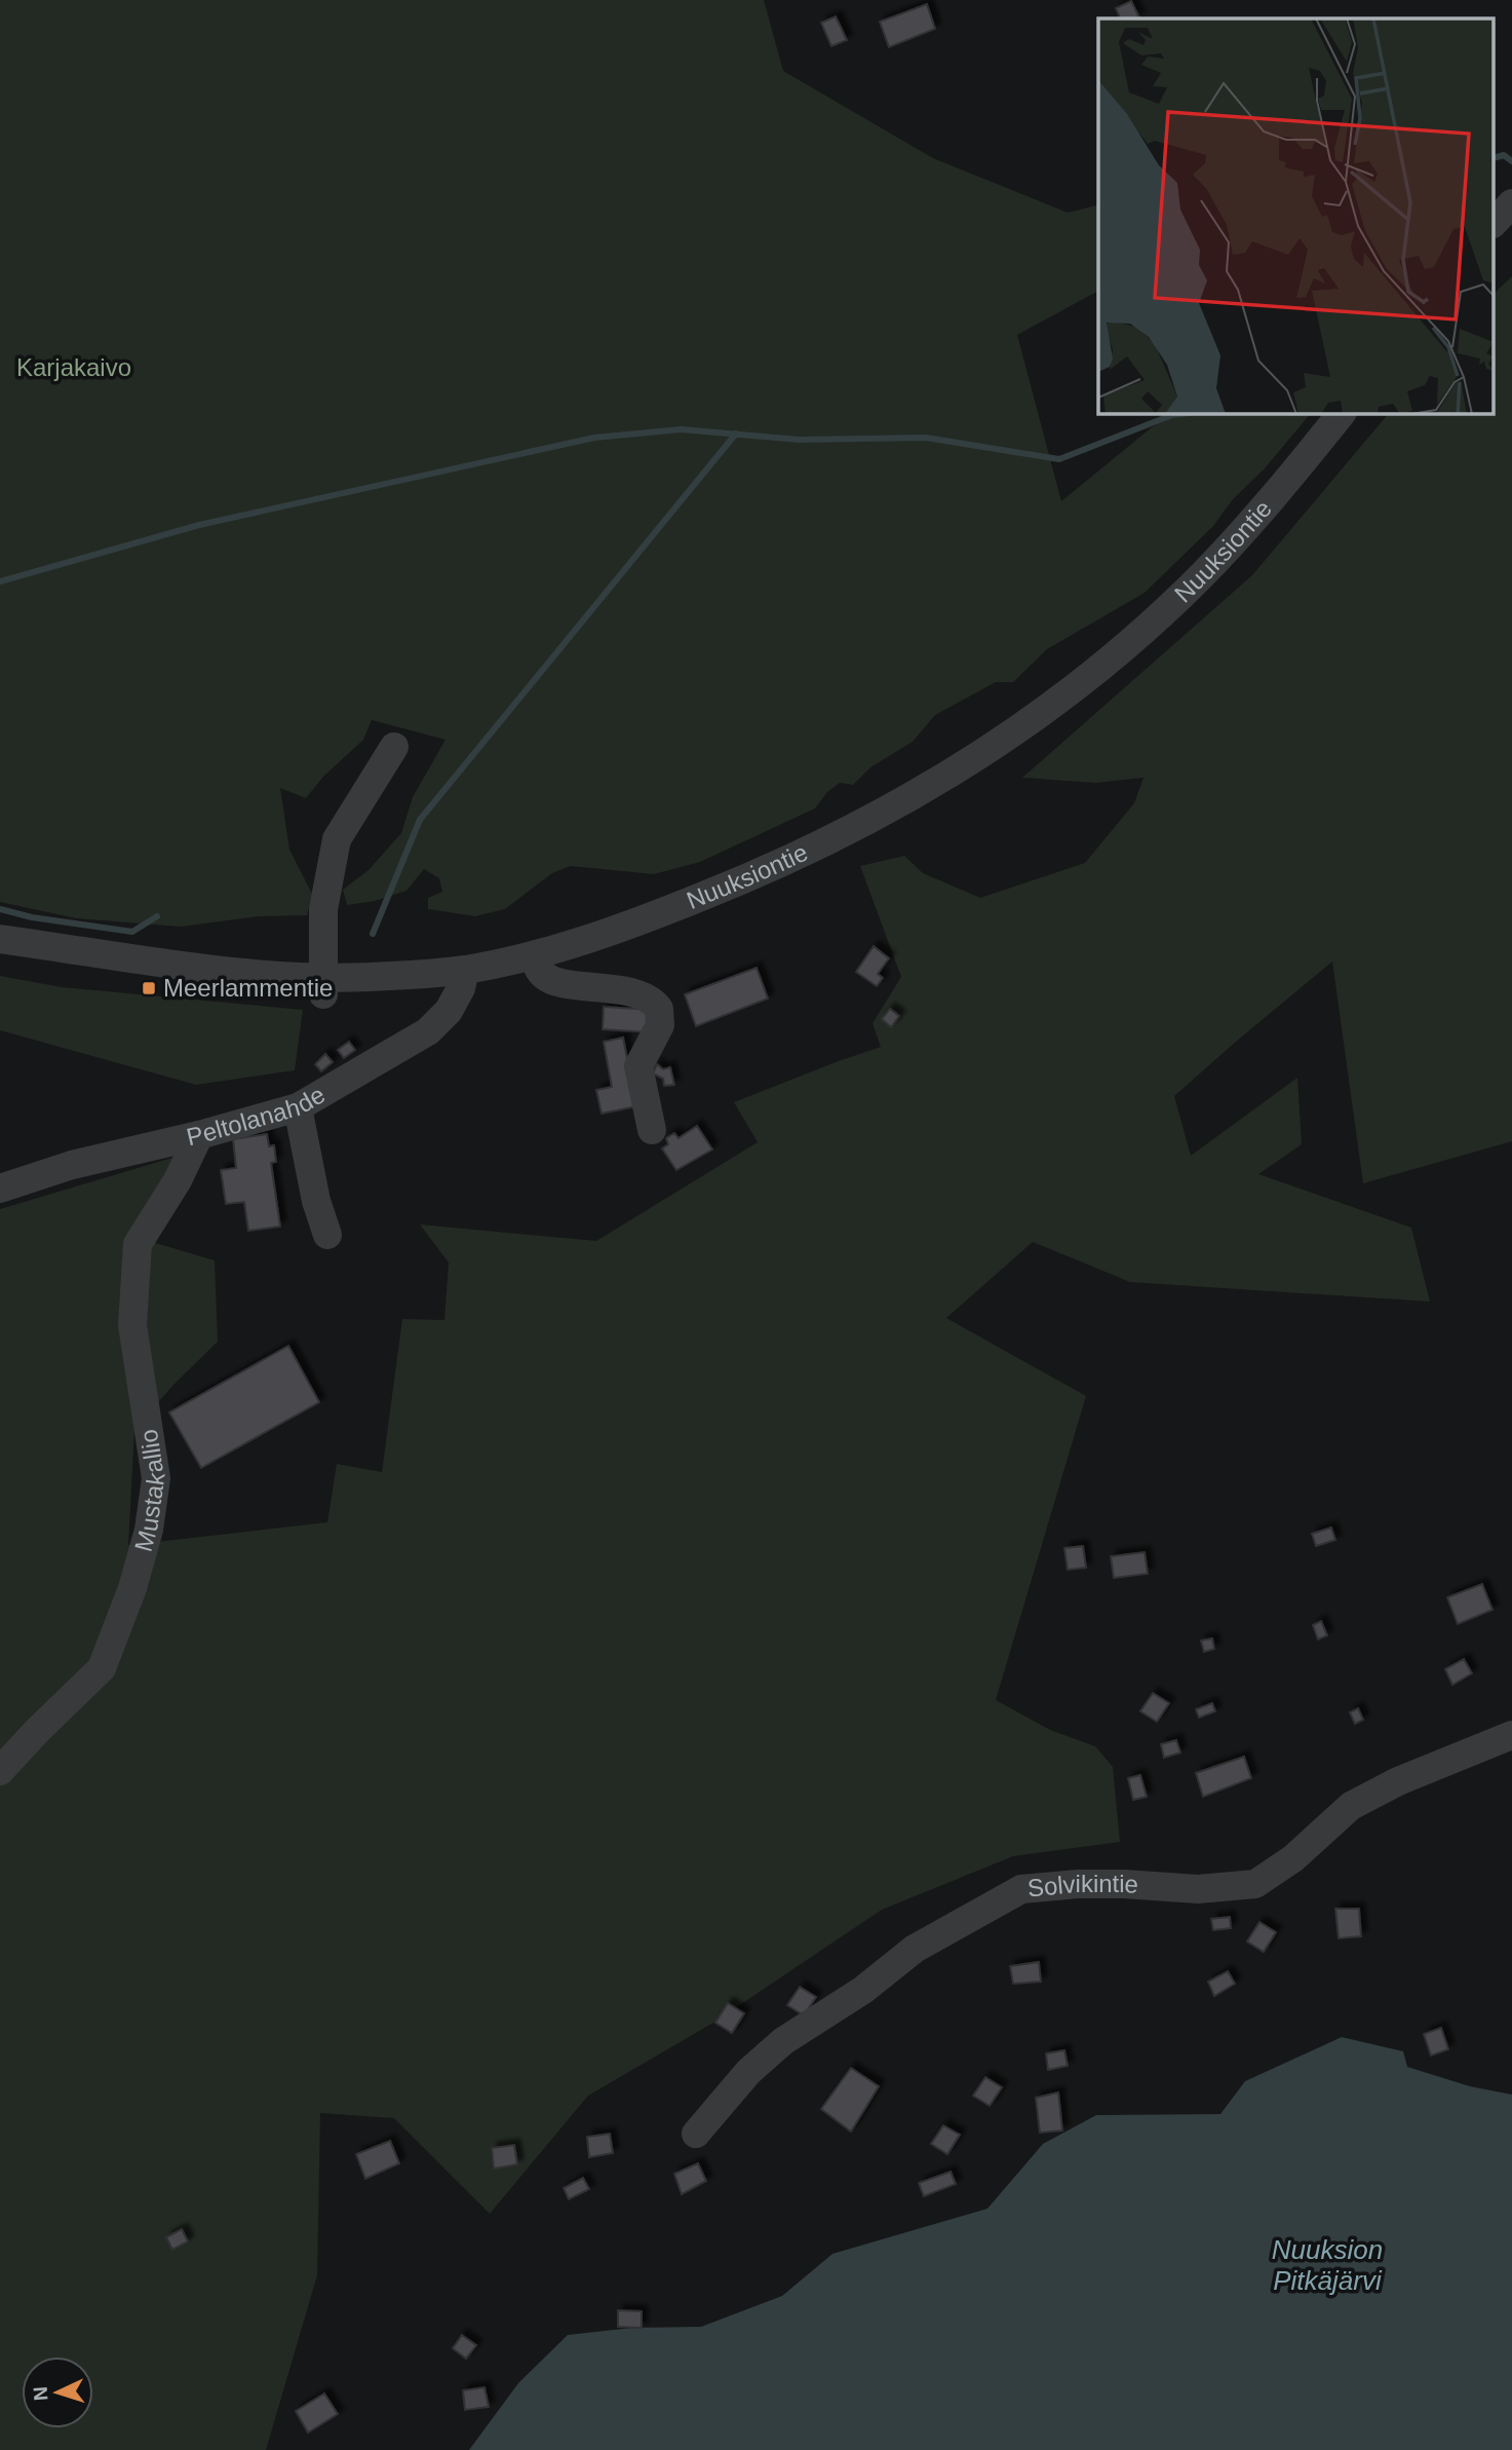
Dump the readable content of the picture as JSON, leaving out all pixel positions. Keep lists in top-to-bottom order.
{
  "streets": {
    "street": [
      "Nuuksiontie",
      "Peltolanahde",
      "Mustakallio",
      "Solvikintie"
    ]
  },
  "crossings": [
    ["Nuuksiontie", "Peltolanahde"],
    ["Peltolanahde", "Mustakallio"]
  ],
  "water": ["Nuuksion Pitkäjärvi"],
  "parks": ["Karjakaivo"],
  "places": {
    "transit": ["Meerlammentie"]
  },
  "north": "left"
}
